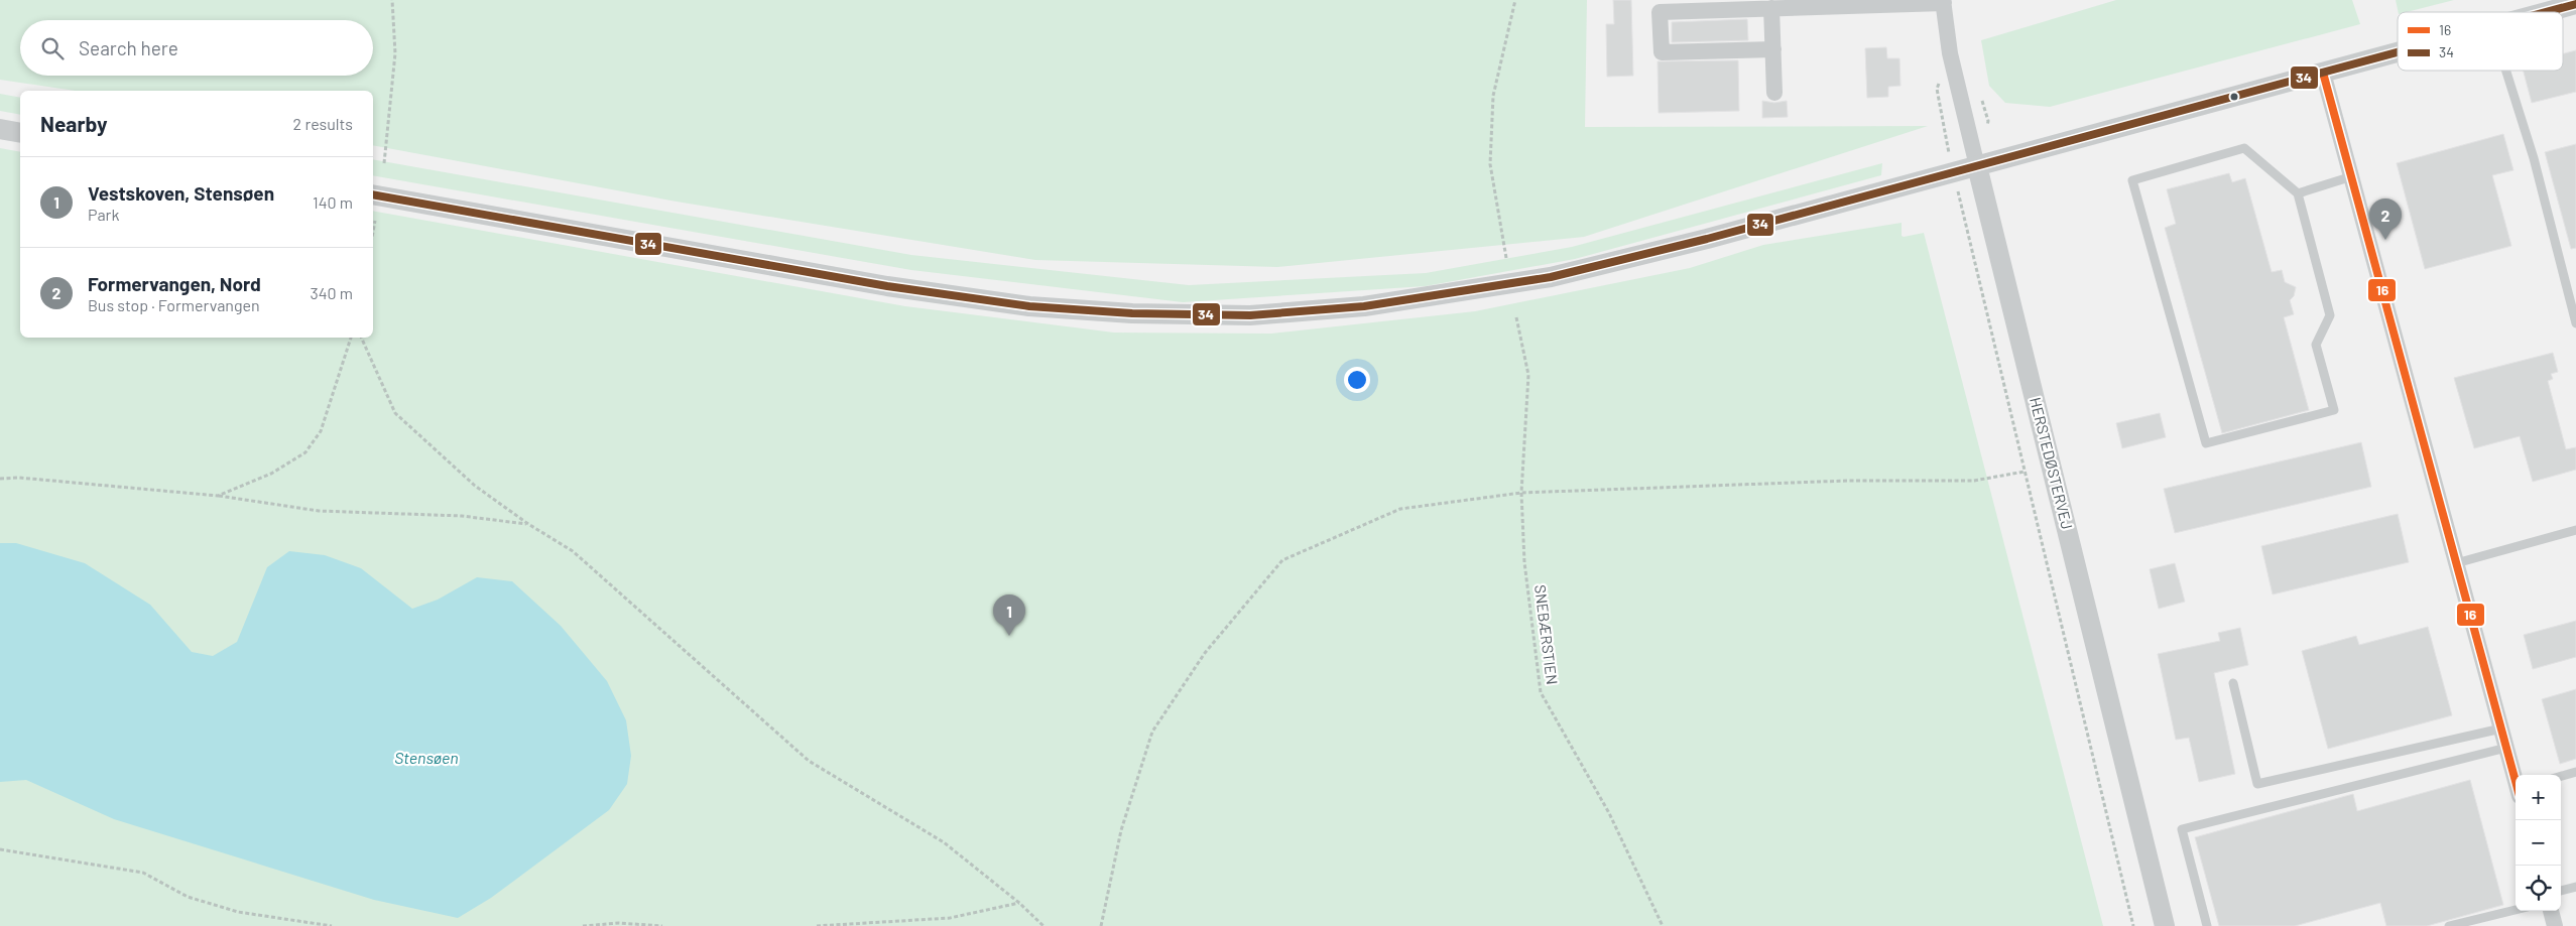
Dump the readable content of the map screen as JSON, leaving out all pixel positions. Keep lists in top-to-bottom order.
{
  "streets": {
    "street": ["HERSTEDØSTERVEJ"],
    "path": ["SNEBÆRSTIEN"]
  },
  "water": ["Stensøen"],
  "lines": ["transit line 34", "transit line 16"],
  "legend": ["16", "34"],
  "page": {
    "search": "Search here",
    "heading": ["Nearby", "2 results"],
    "list": [
      {
        "mark": "1",
        "name": "Vestskoven, Stensøen",
        "note": "Park",
        "value": "140 m"
      },
      {
        "mark": "2",
        "name": "Formervangen, Nord",
        "note": "Bus stop · Formervangen",
        "value": "340 m"
      }
    ],
    "pins": ["2", "1"],
    "map_buttons": ["+", "−"]
  }
}
